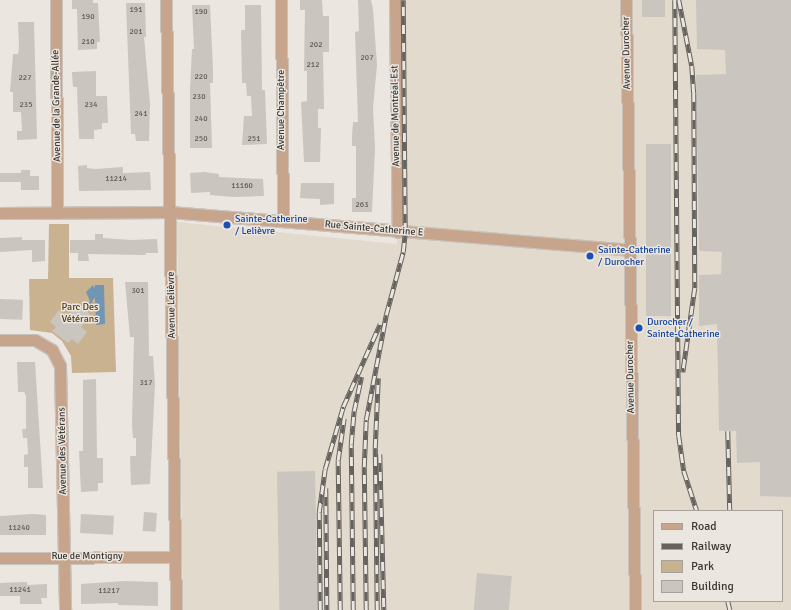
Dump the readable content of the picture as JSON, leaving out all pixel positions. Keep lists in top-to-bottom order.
{
  "streets": {
    "street": [
      "Avenue Durocher",
      "Avenue de la Grande-Allée",
      "Avenue Champêtre",
      "Avenue de Montréal-Est",
      "Rue Sainte-Catherine E",
      "Avenue Lelièvre",
      "Avenue des Vétérans",
      "Rue de Montigny"
    ]
  },
  "crossings": [
    ["Avenue Durocher", "Rue Sainte-Catherine E"],
    ["Avenue de la Grande-Allée", "Rue Sainte-Catherine E"],
    ["Avenue Champêtre", "Rue Sainte-Catherine E"],
    ["Avenue de Montréal-Est", "Rue Sainte-Catherine E"],
    ["Rue Sainte-Catherine E", "Avenue Lelièvre"],
    ["Avenue Lelièvre", "Rue de Montigny"],
    ["Avenue des Vétérans", "Rue de Montigny"]
  ],
  "parks": ["Parc Des Vétérans"],
  "places": ["Sainte-Catherine / Lelièvre", "Sainte-Catherine / Durocher", "Durocher / Sainte-Catherine"],
  "house_numbers": [
    "191",
    "190",
    "190",
    "201",
    "210",
    "202",
    "207",
    "212",
    "220",
    "227",
    "230",
    "235",
    "234",
    "241",
    "240",
    "250",
    "251",
    "11214",
    "11160",
    "263",
    "301",
    "317",
    "11240",
    "11241",
    "11217"
  ],
  "legend": [
    "Road",
    "Railway",
    "Park",
    "Building"
  ]
}
